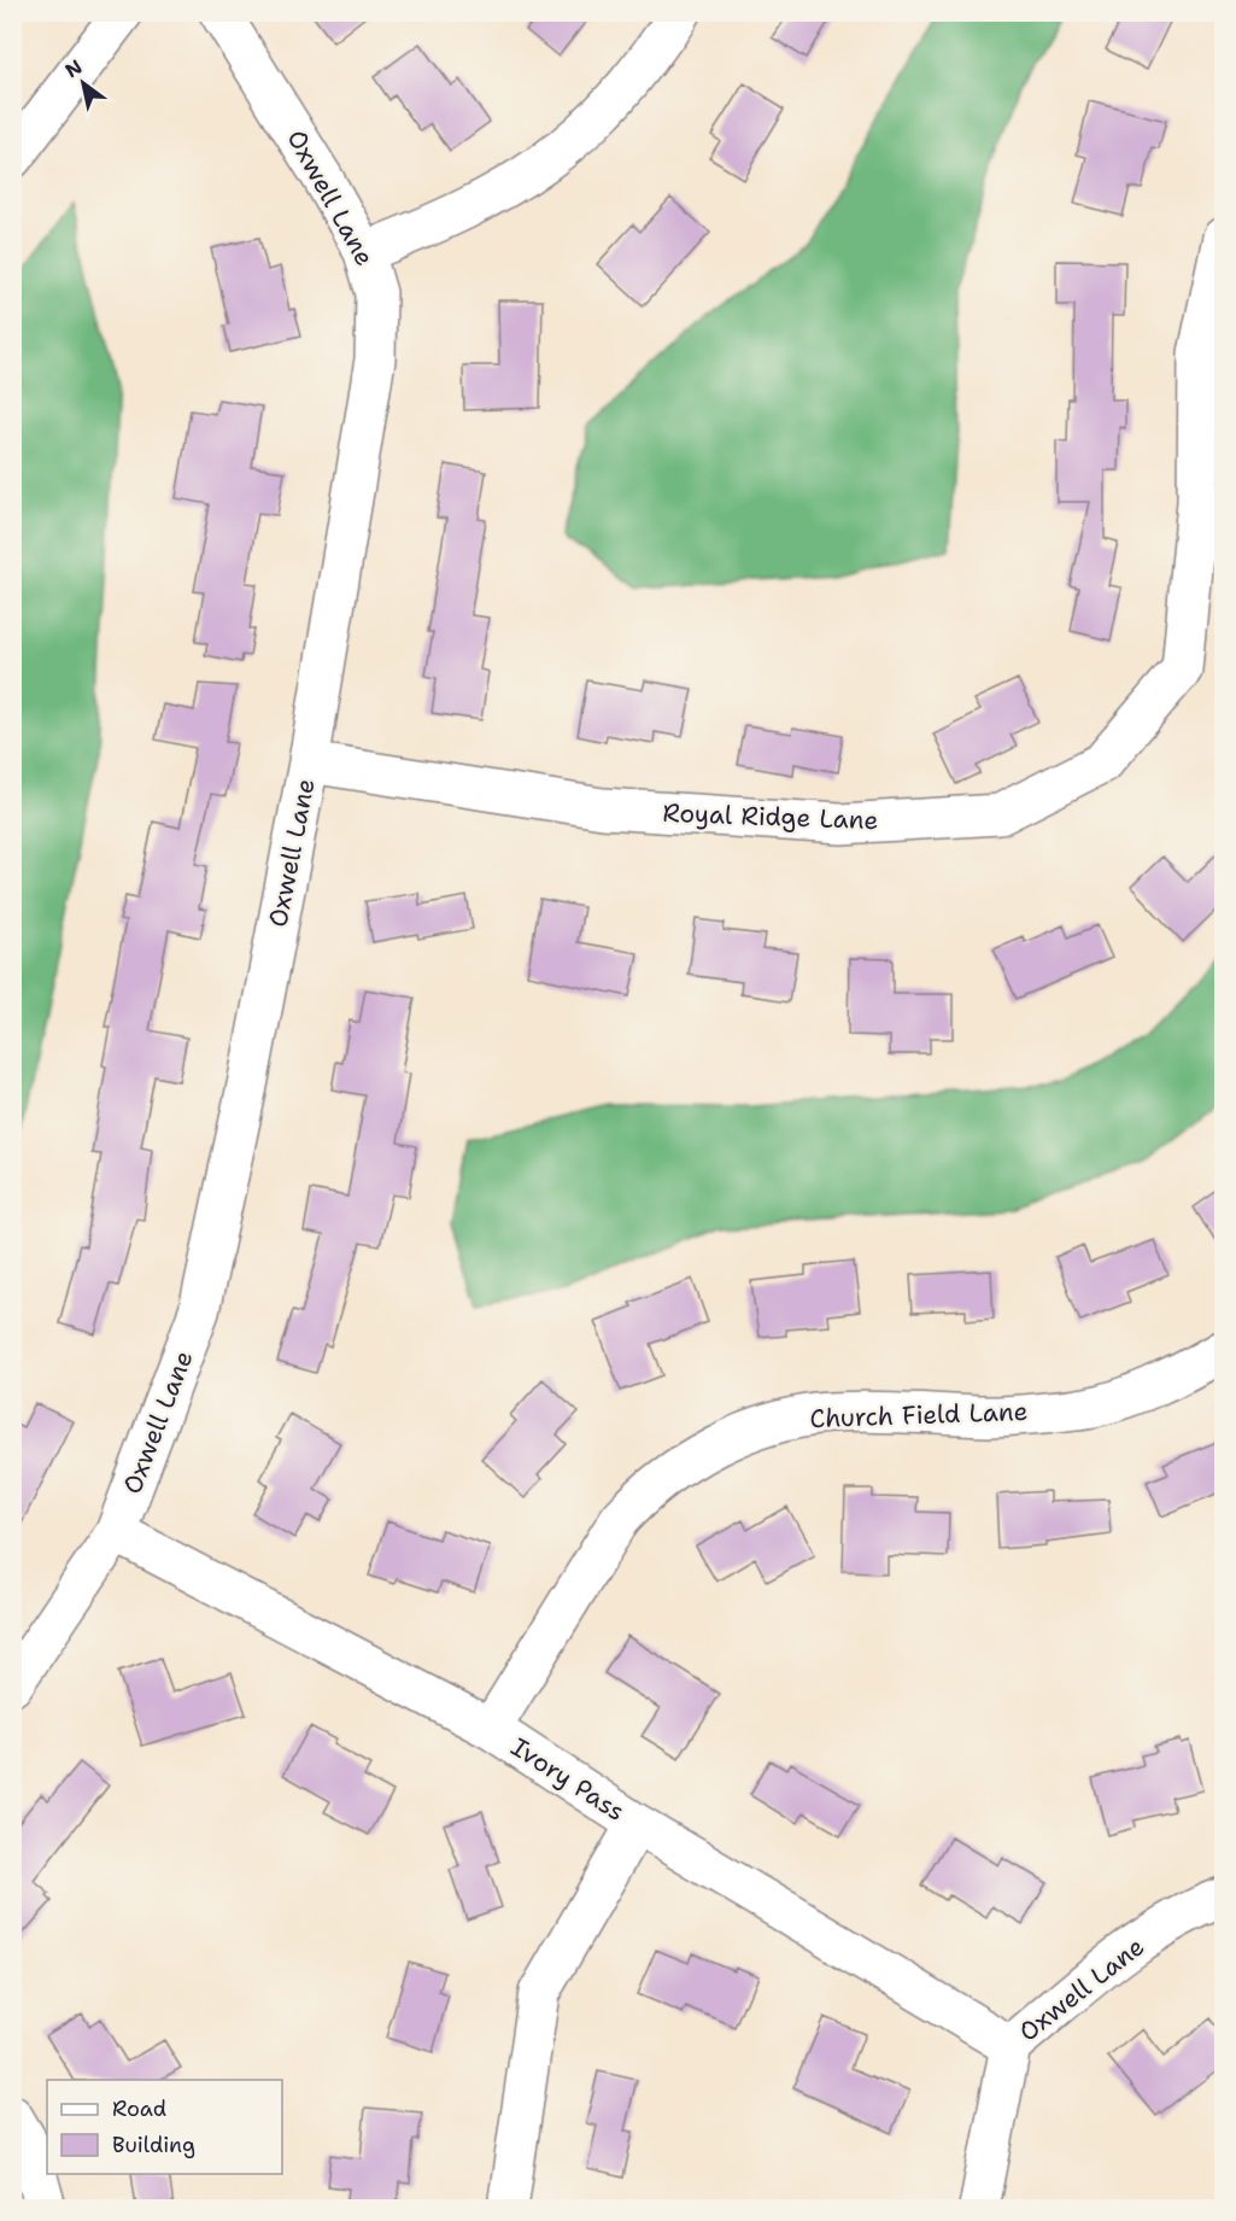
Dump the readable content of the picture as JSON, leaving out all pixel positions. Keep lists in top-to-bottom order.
{
  "streets": {
    "street": [
      "Oxwell Lane",
      "Royal Ridge Lane",
      "Church Field Lane",
      "Ivory Pass"
    ]
  },
  "crossings": [
    ["Oxwell Lane", "Royal Ridge Lane"],
    ["Oxwell Lane", "Ivory Pass"],
    ["Church Field Lane", "Ivory Pass"]
  ],
  "legend": ["Road", "Building"],
  "north": "top left"
}
